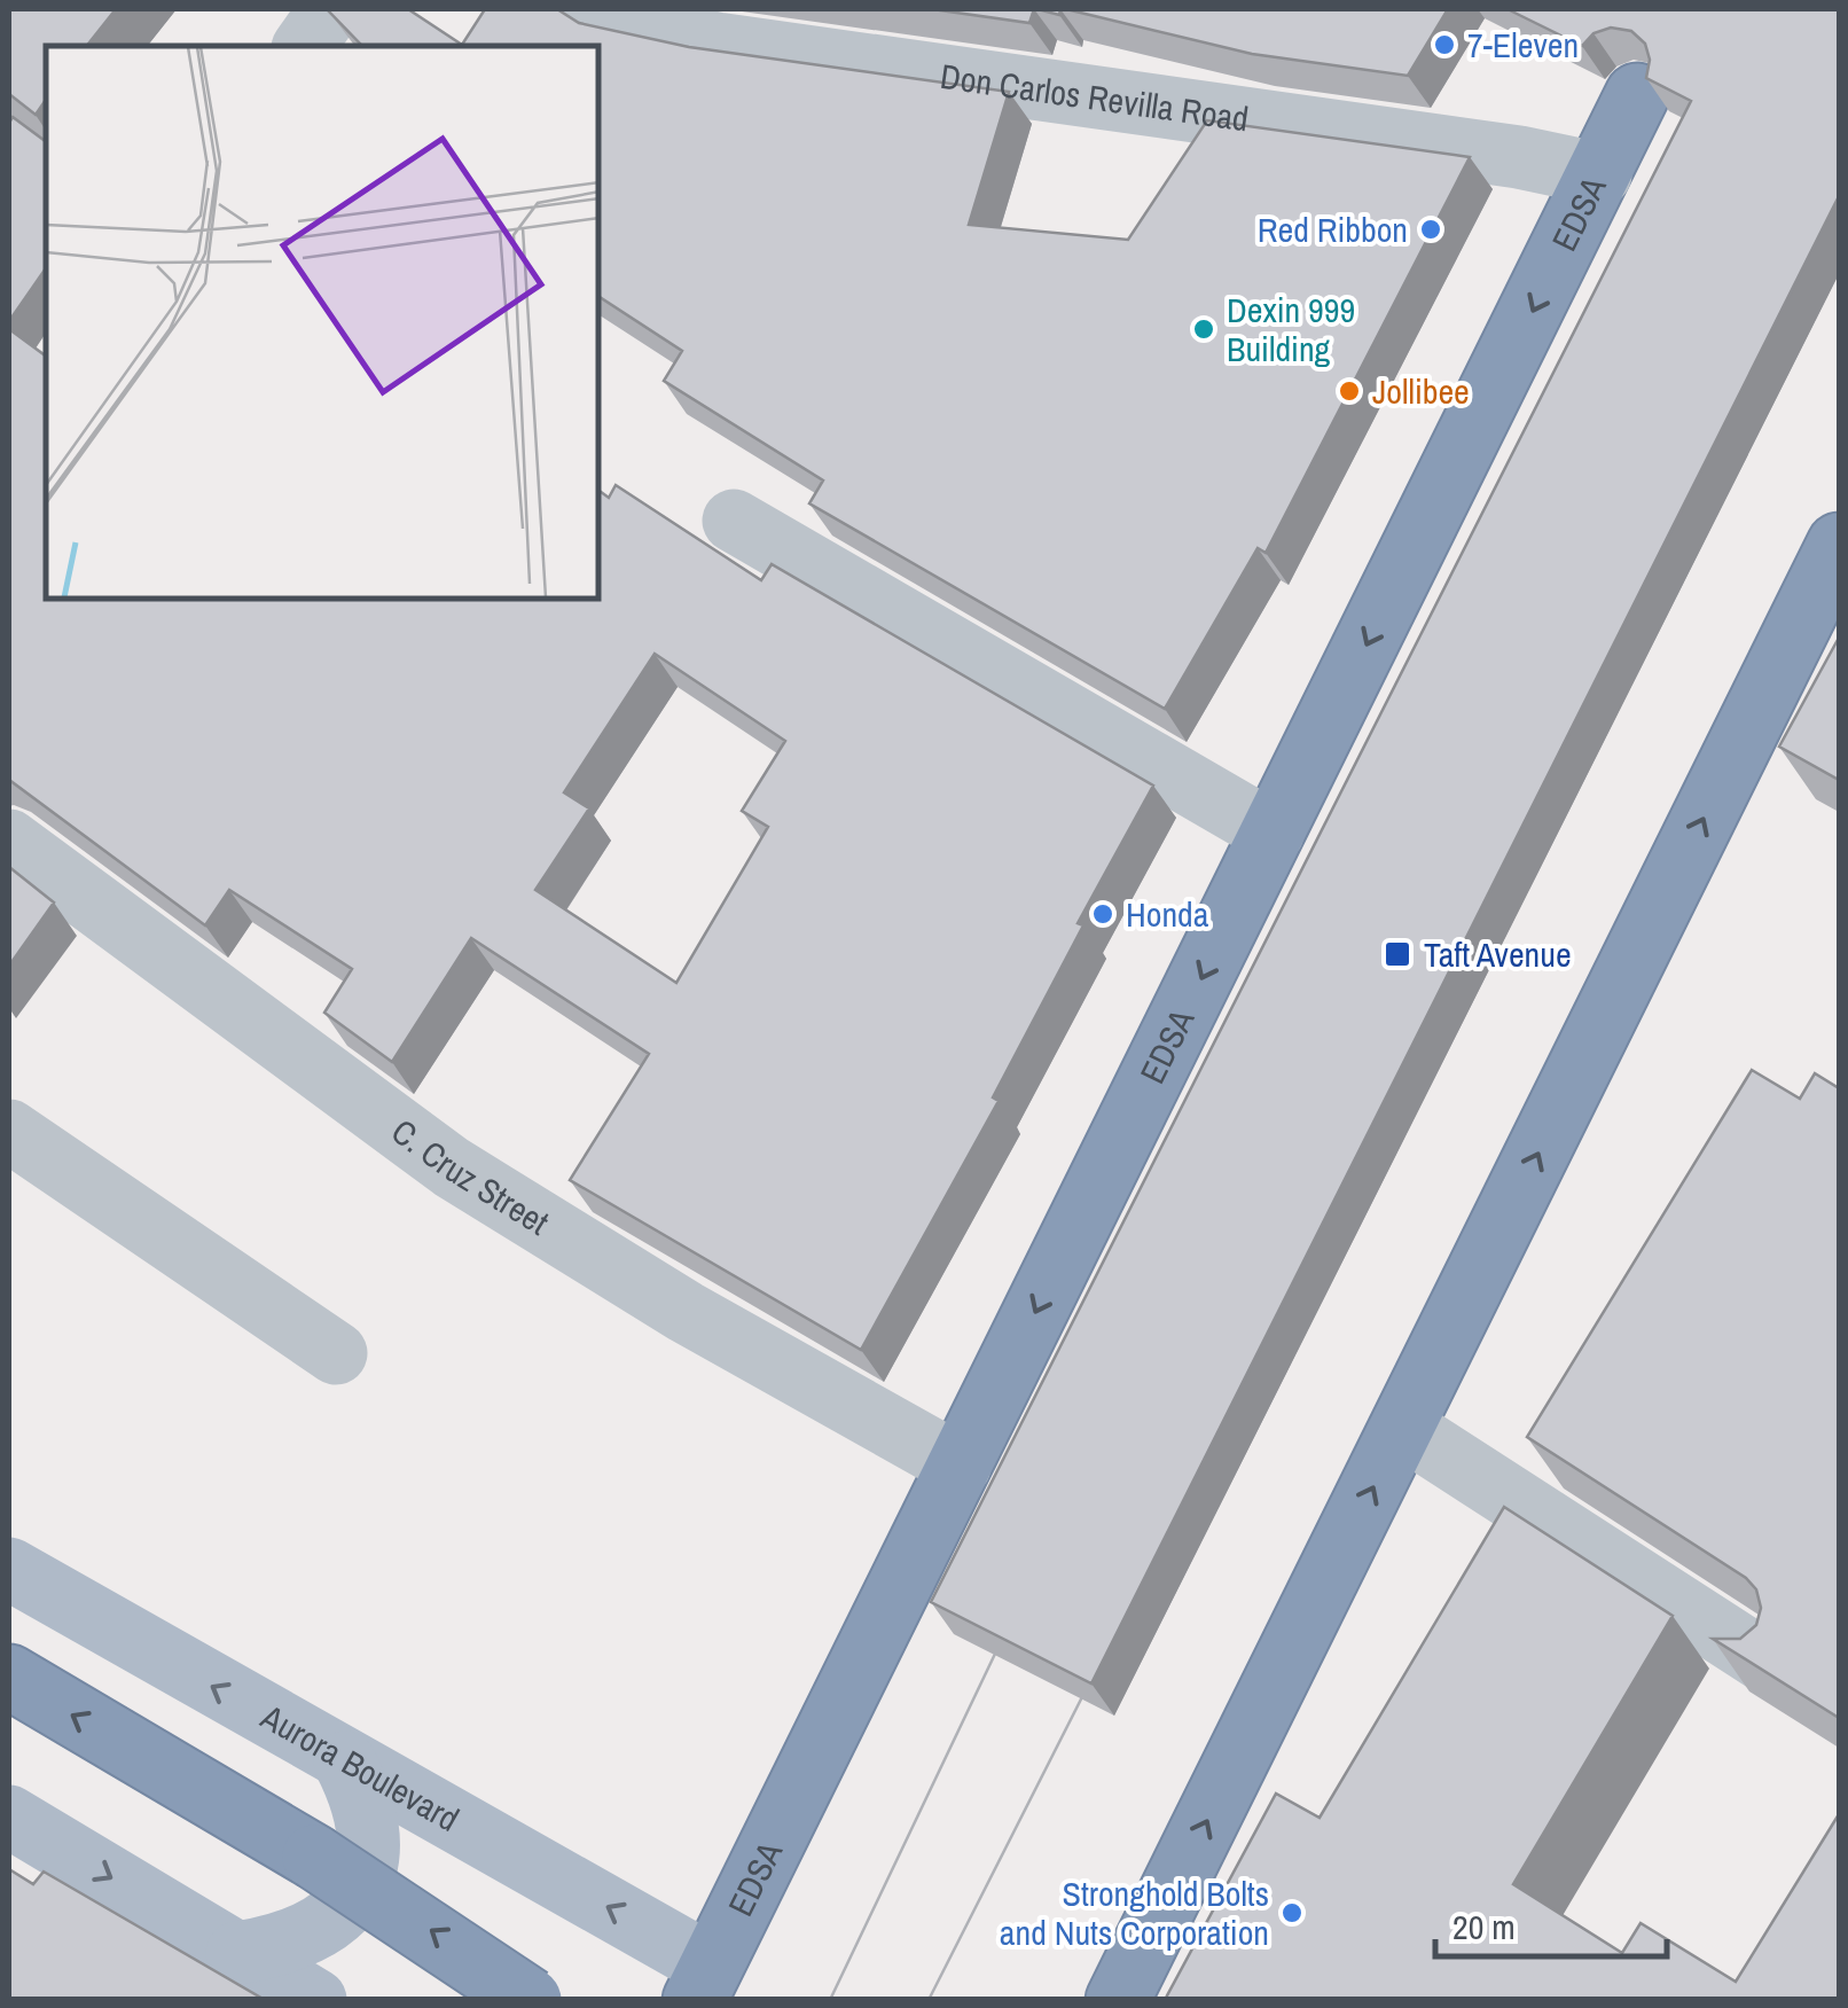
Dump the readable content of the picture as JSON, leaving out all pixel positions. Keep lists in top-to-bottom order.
{
  "streets": {
    "highway": ["EDSA"],
    "main road": ["Aurora Boulevard"],
    "street": ["Don Carlos Revilla Road", "C. Cruz Street"]
  },
  "crossings": [
    ["Don Carlos Revilla Road", "EDSA"],
    ["EDSA", "C. Cruz Street"],
    ["EDSA", "Aurora Boulevard"]
  ],
  "places": {
    "other": [
      "7-Eleven",
      "Red Ribbon",
      "Dexin 999 Building",
      "Jollibee",
      "Honda",
      "Stronghold Bolts and Nuts Corporation"
    ],
    "transit": ["Taft Avenue"]
  },
  "scale_bar": "20 m"
}
